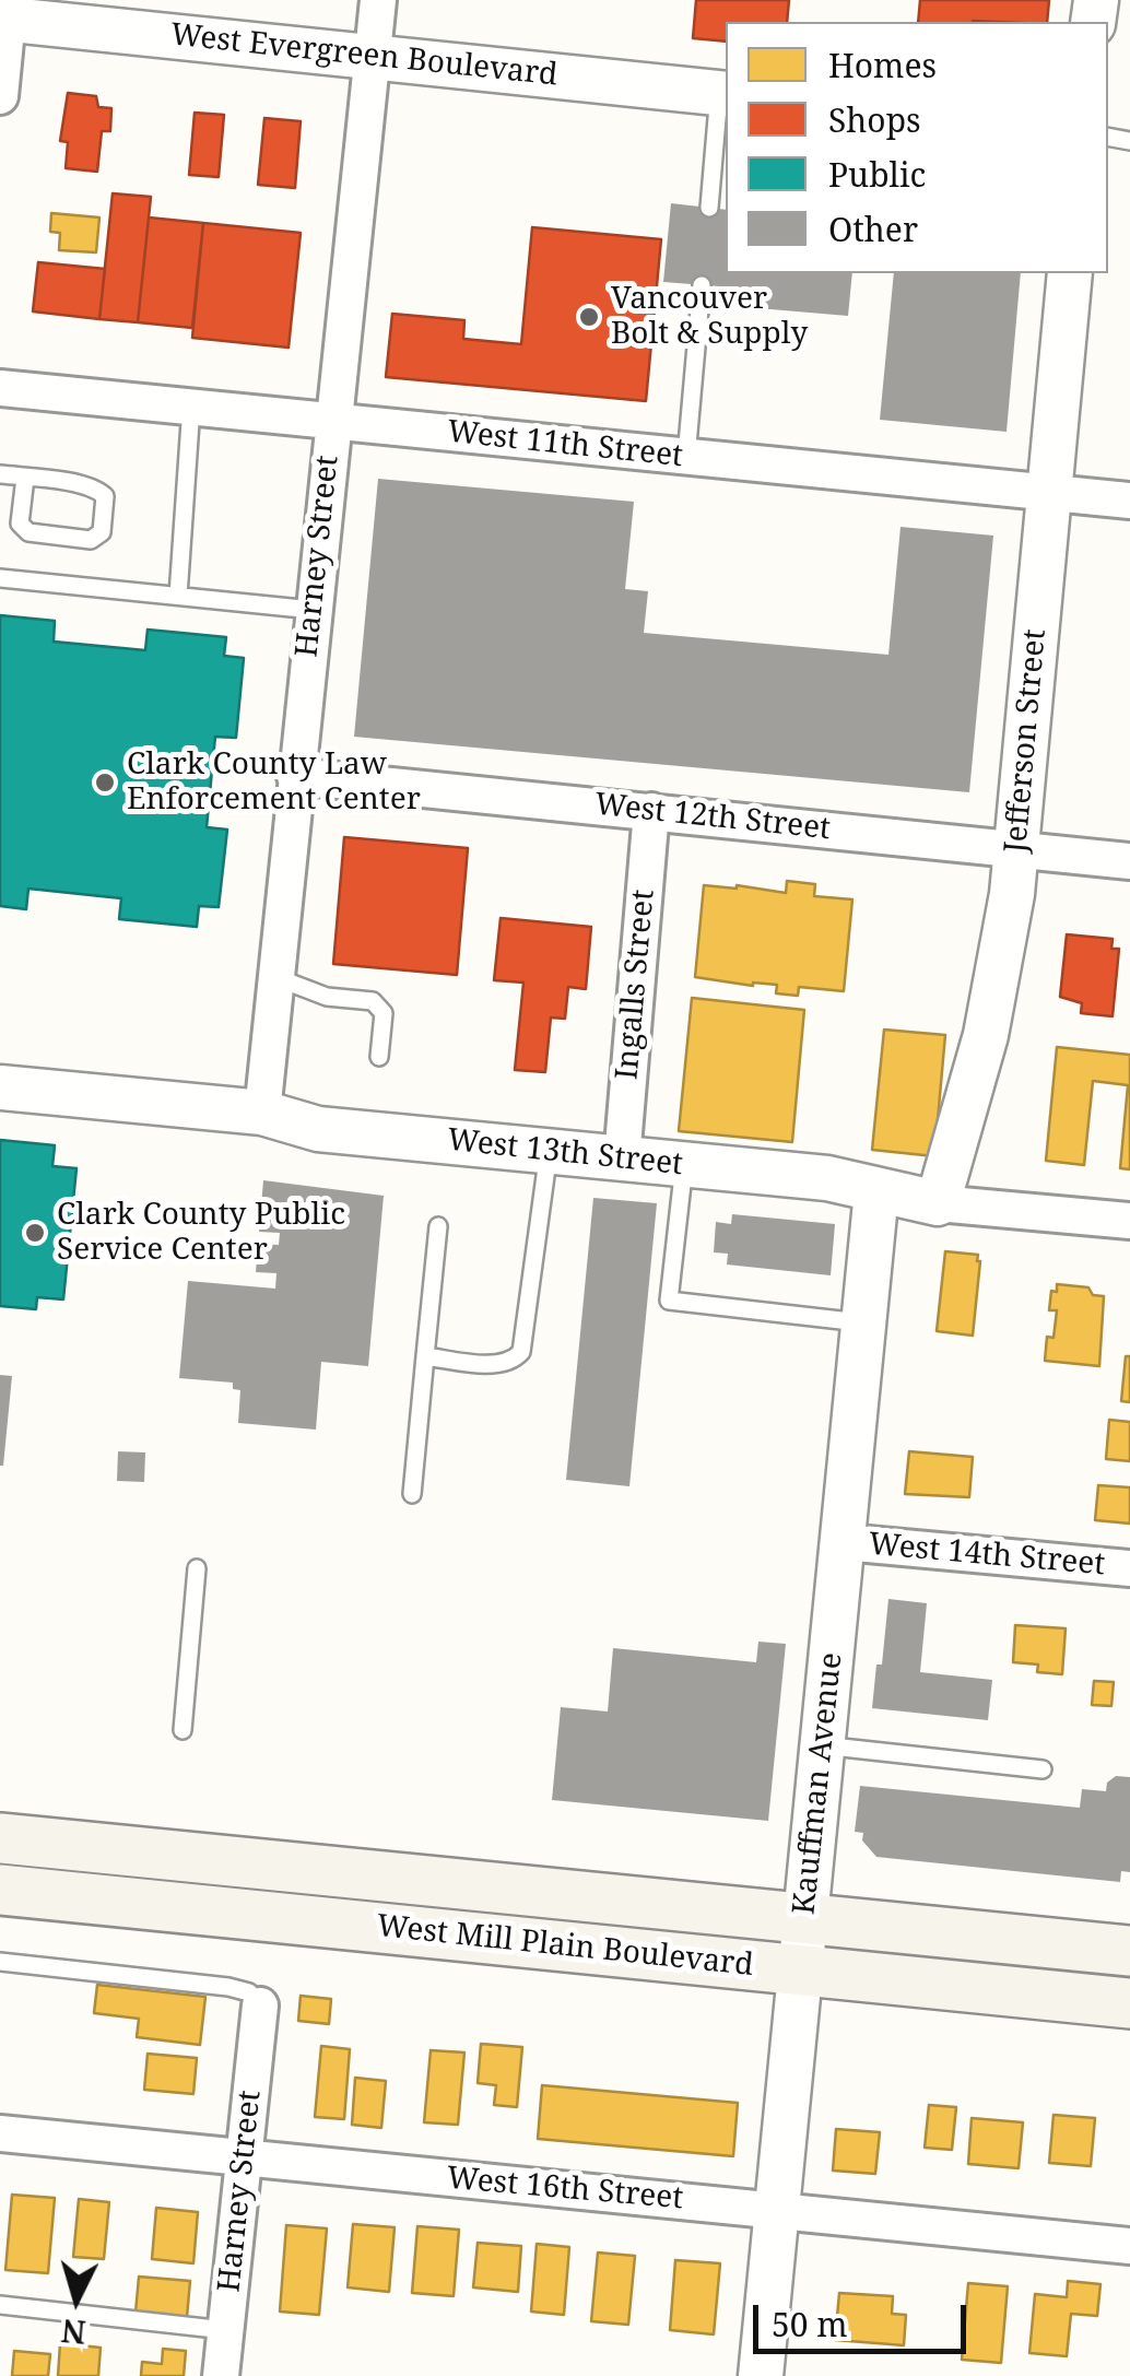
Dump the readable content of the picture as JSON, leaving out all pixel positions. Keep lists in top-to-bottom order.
{
  "streets": {
    "main road": ["West Mill Plain Boulevard"],
    "street": [
      "West Evergreen Boulevard",
      "West 11th Street",
      "Harney Street",
      "Jefferson Street",
      "West 12th Street",
      "Ingalls Street",
      "West 13th Street",
      "West 14th Street",
      "Kauffman Avenue",
      "West 16th Street"
    ]
  },
  "crossings": [
    ["West Evergreen Boulevard", "Harney Street"],
    ["West 11th Street", "Harney Street"],
    ["West 11th Street", "Jefferson Street"],
    ["Harney Street", "West 12th Street"],
    ["Harney Street", "West 13th Street"],
    ["Harney Street", "West 16th Street"],
    ["Jefferson Street", "West 12th Street"],
    ["Jefferson Street", "West 13th Street"],
    ["West 12th Street", "Ingalls Street"],
    ["Ingalls Street", "West 13th Street"],
    ["West 13th Street", "Kauffman Avenue"],
    ["West 14th Street", "Kauffman Avenue"],
    ["Kauffman Avenue", "West Mill Plain Boulevard"],
    ["Kauffman Avenue", "West 16th Street"]
  ],
  "places": ["Vancouver Bolt & Supply", "Clark County Law Enforcement Center", "Clark County Public Service Center"],
  "legend": [
    "Homes",
    "Shops",
    "Public",
    "Other"
  ],
  "scale_bar": "50 m",
  "north": "bottom"
}
